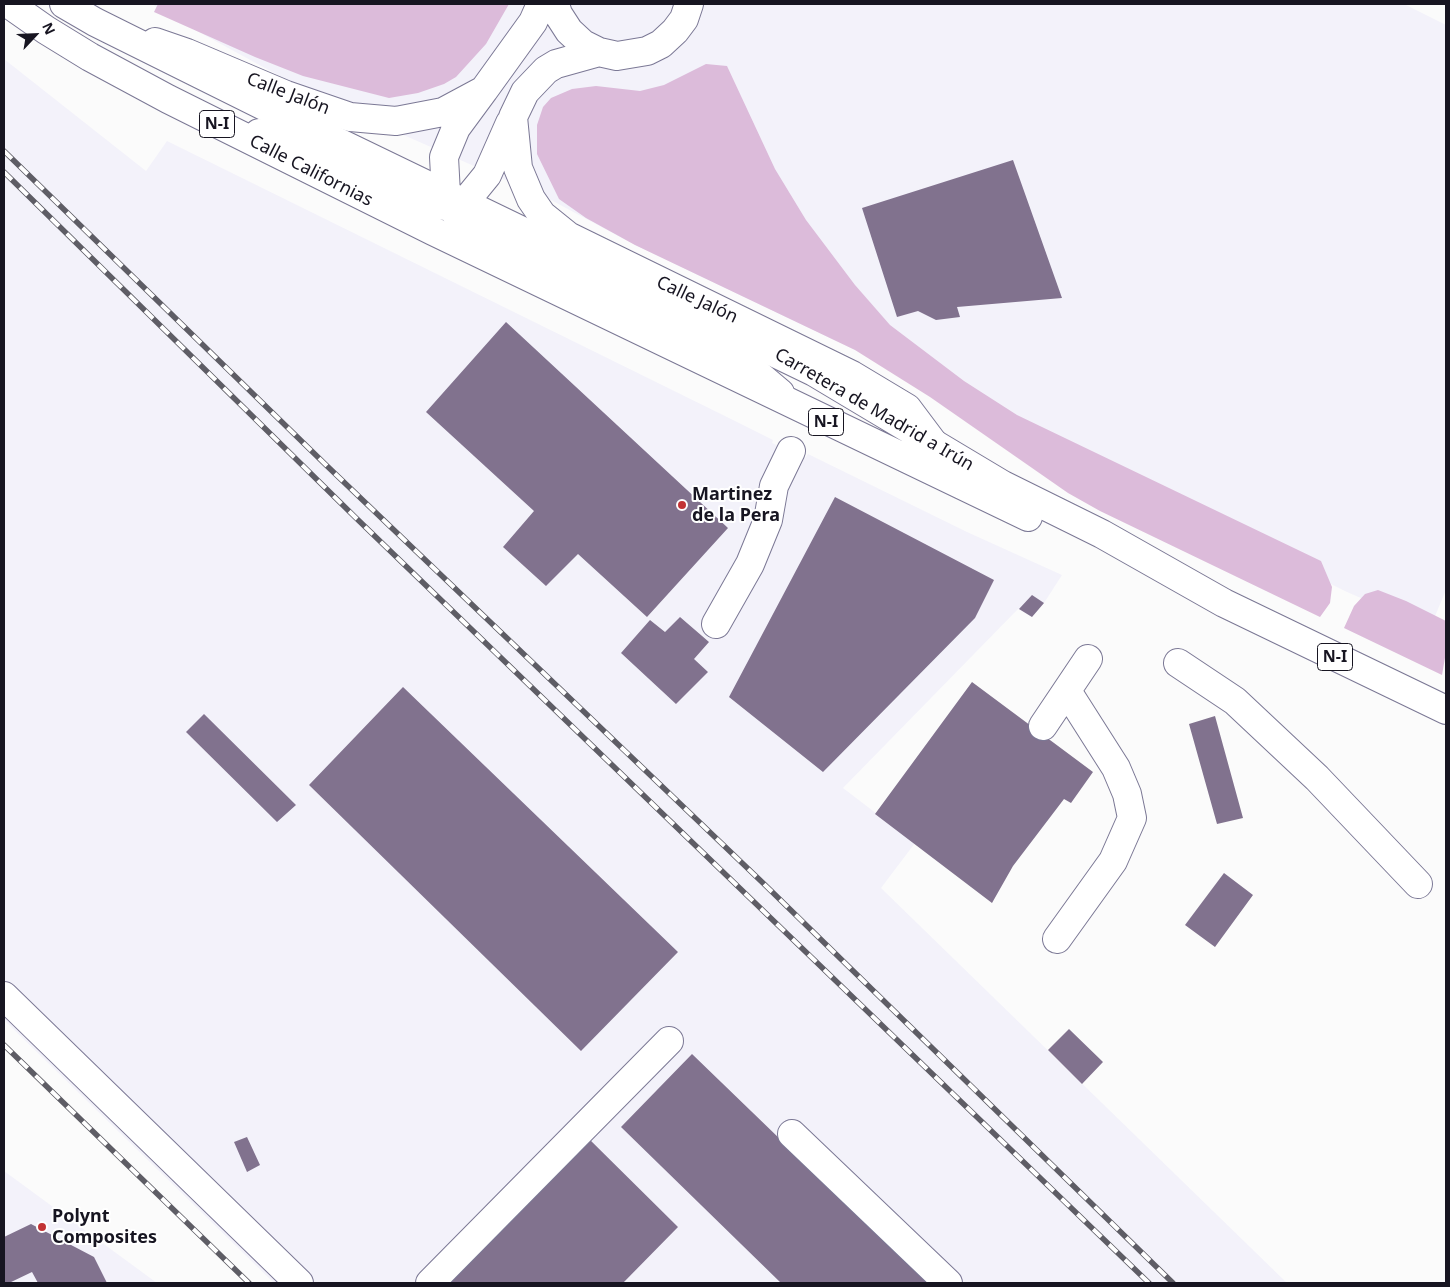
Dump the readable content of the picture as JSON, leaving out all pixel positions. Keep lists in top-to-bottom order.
{
  "streets": {
    "main road": [
      "Calle Jalón",
      "N-I",
      "Calle Californias",
      "Carretera de Madrid a Irún"
    ]
  },
  "crossings": [
    ["Calle Jalón", "Calle Californias"],
    ["Calle Jalón", "Carretera de Madrid a Irún"],
    ["Calle Californias", "Carretera de Madrid a Irún"]
  ],
  "places": ["Martinez de la Pera", "Polynt Composites"],
  "north": "top right"
}
